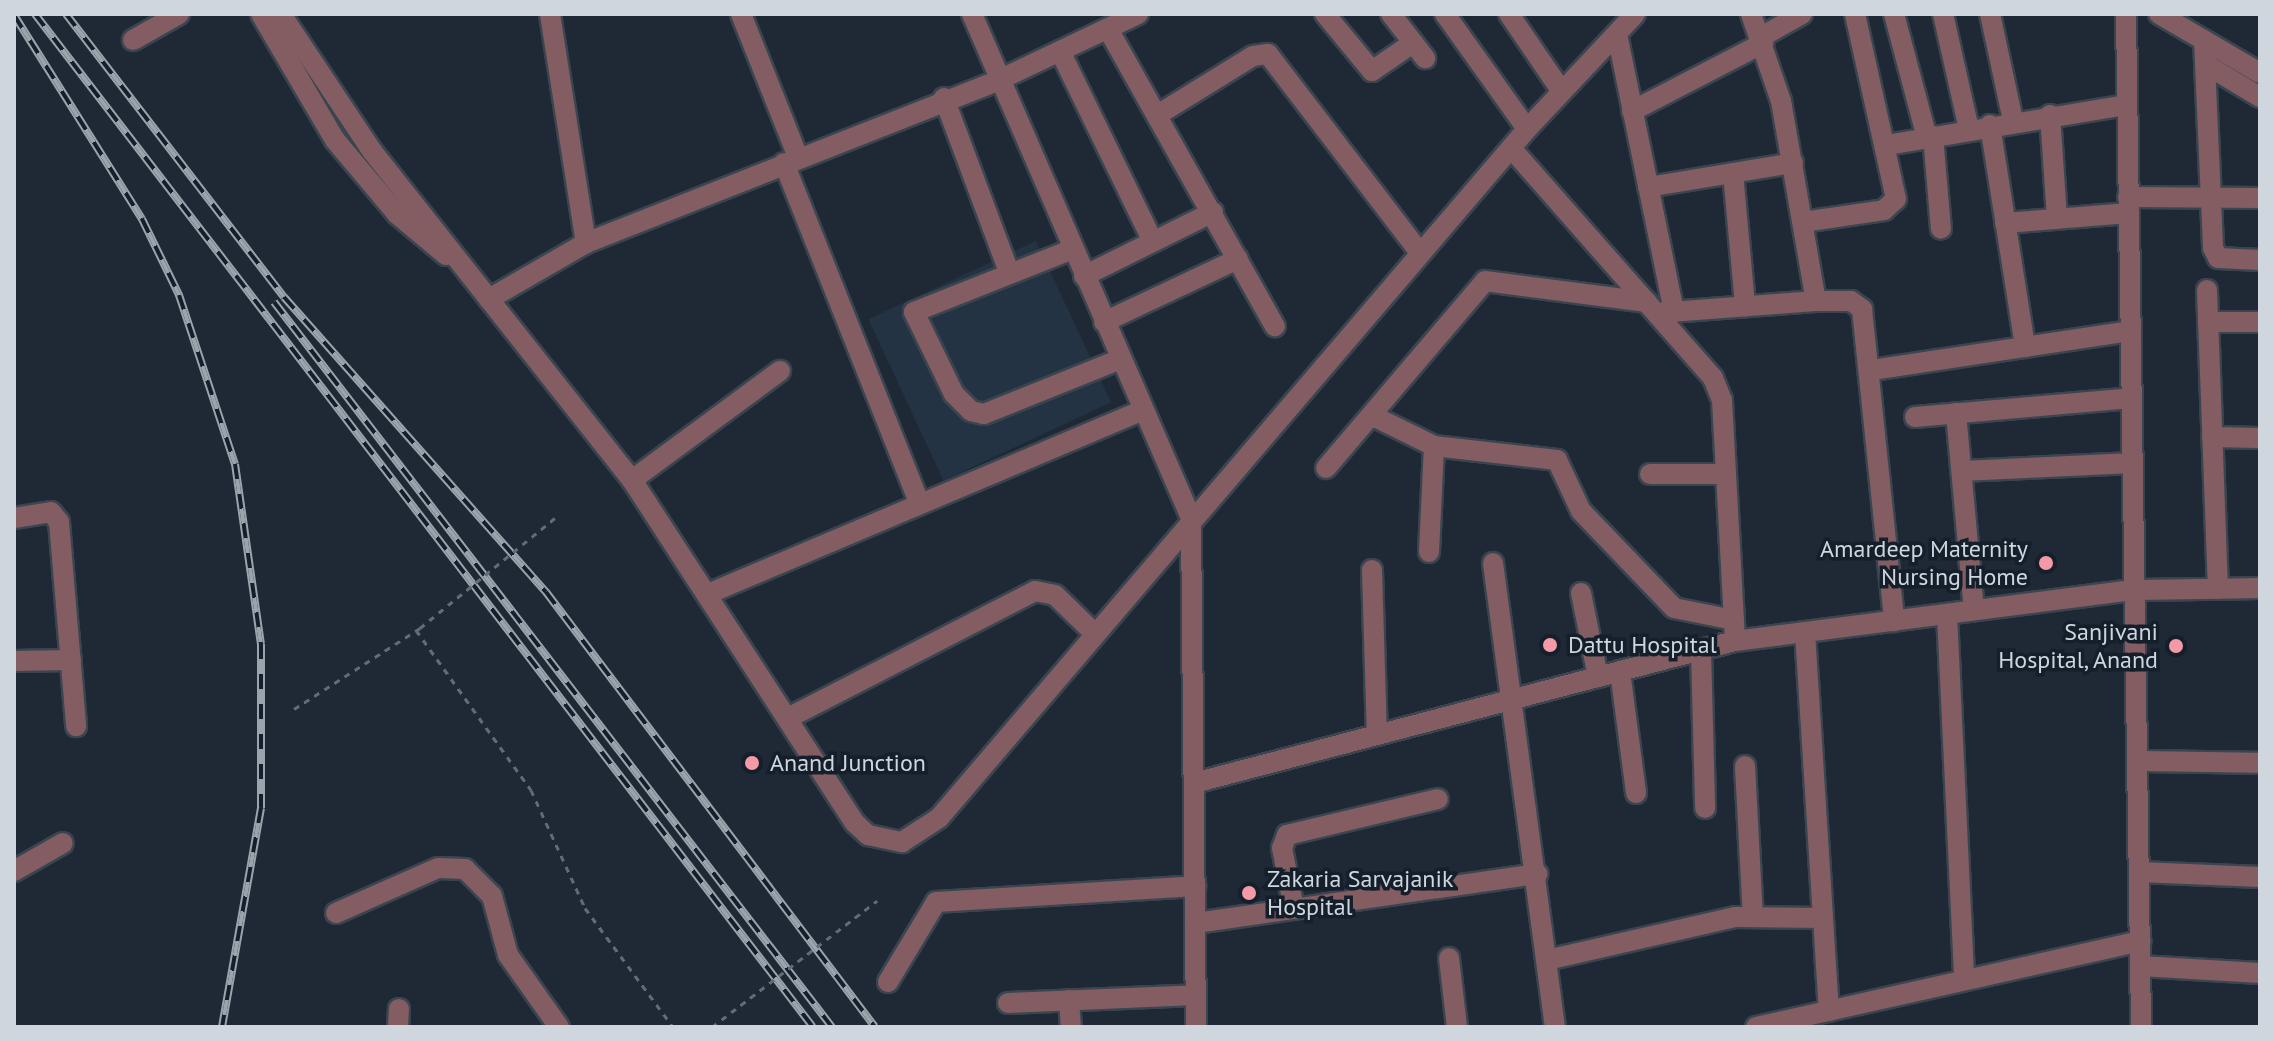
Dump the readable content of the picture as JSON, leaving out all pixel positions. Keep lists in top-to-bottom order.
{
  "places": [
    "Amardeep Maternity Nursing Home",
    "Dattu Hospital",
    "Sanjivani Hospital, Anand",
    "Anand Junction",
    "Zakaria Sarvajanik Hospital"
  ]
}
